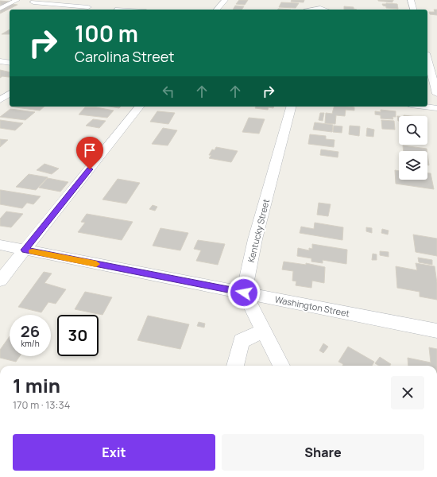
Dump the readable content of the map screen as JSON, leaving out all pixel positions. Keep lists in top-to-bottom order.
{
  "streets": {
    "street": ["Kentucky Street", "Washington Street"]
  },
  "crossings": [
    ["Kentucky Street", "Washington Street"]
  ],
  "page": {
    "turn": ["100 m", "Carolina Street"],
    "speed": "26 km/h",
    "limit": "30",
    "heading": ["1 min", "170 m · 13:34"],
    "buttons": ["Exit", "Share"]
  }
}
